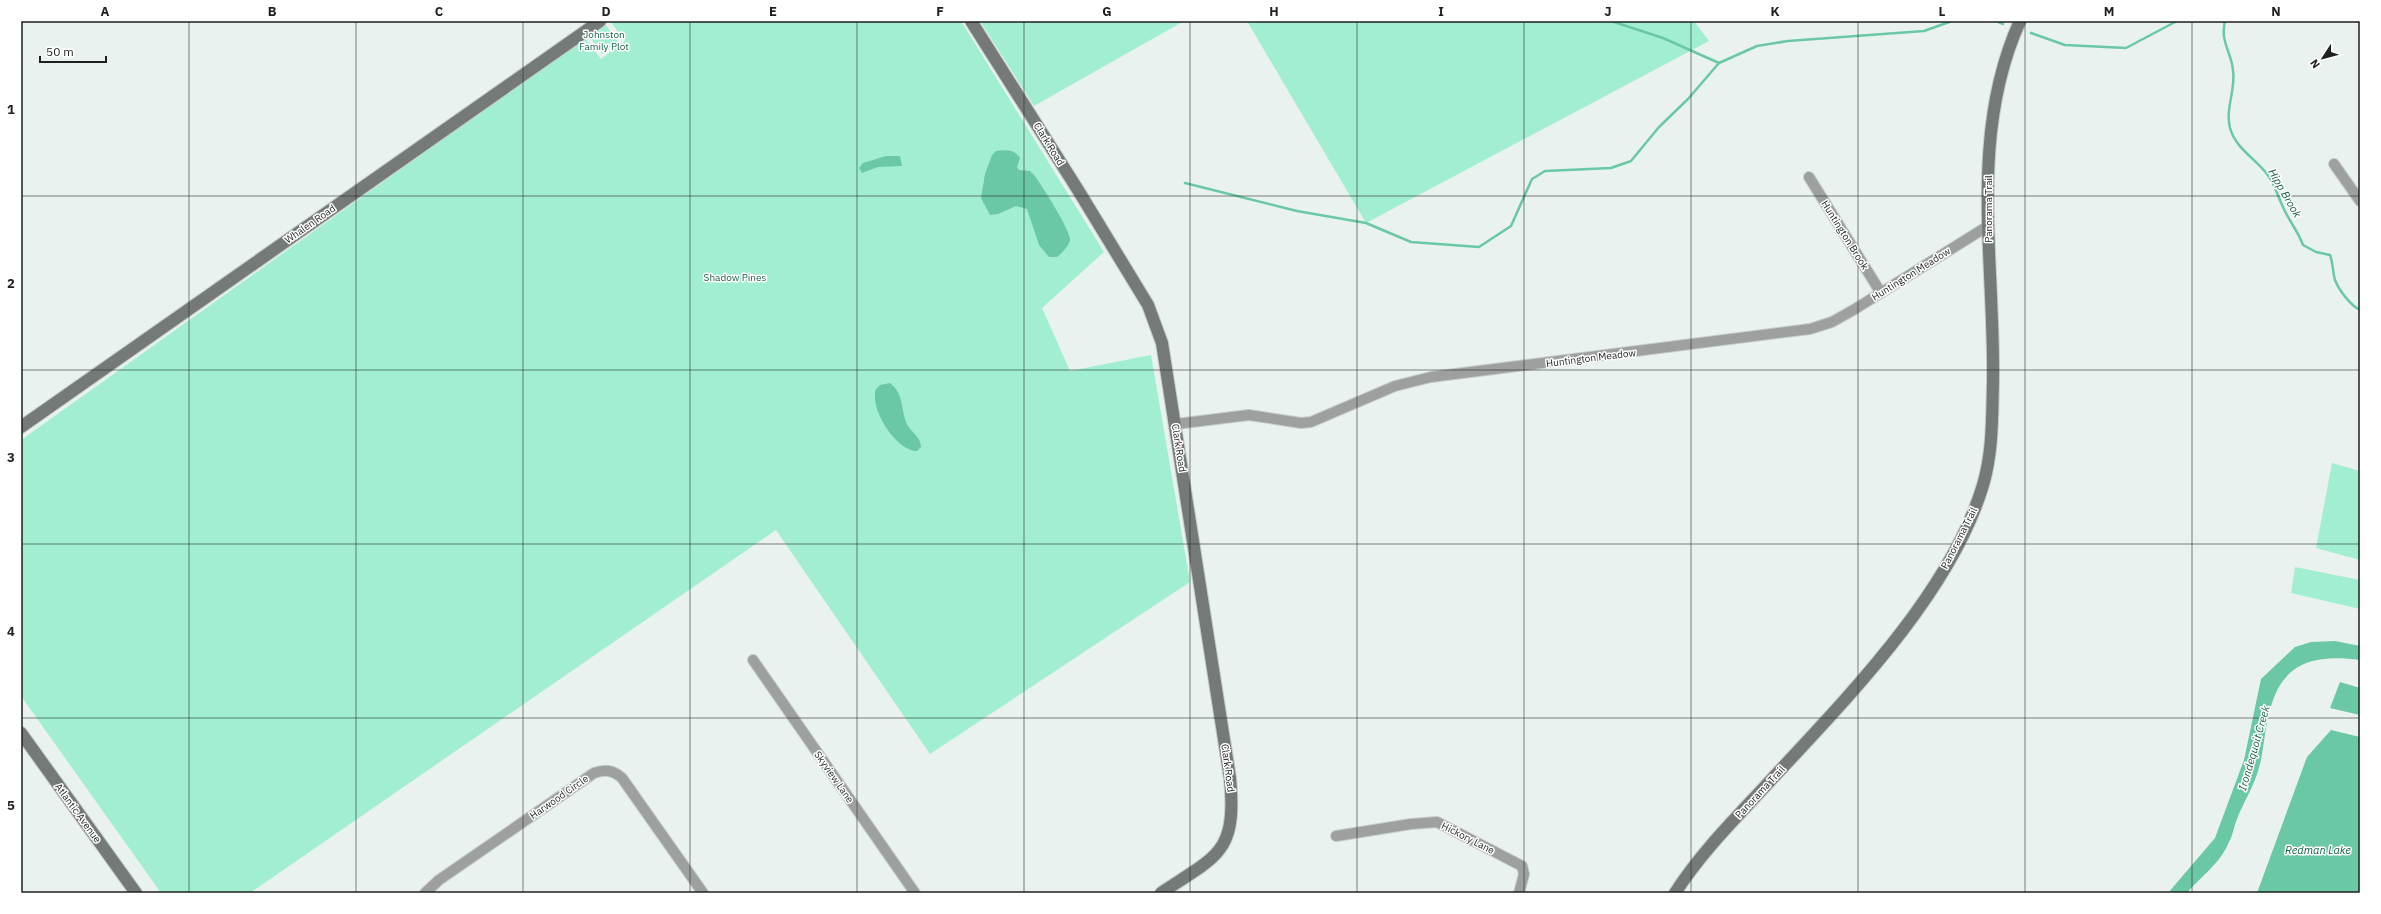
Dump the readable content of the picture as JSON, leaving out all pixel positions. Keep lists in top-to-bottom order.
{
  "streets": {
    "street": [
      "Clark Road",
      "Panorama Trail",
      "Whalen Road",
      "Huntington Brook",
      "Huntington Meadow",
      "Skyview Lane",
      "Harwood Circle",
      "Atlantic Avenue",
      "Hickory Lane"
    ]
  },
  "crossings": [
    ["Clark Road", "Huntington Meadow"],
    ["Panorama Trail", "Huntington Meadow"],
    ["Huntington Brook", "Huntington Meadow"]
  ],
  "water": ["Hipp Brook", "Irondequoit Creek", "Redman Lake"],
  "parks": ["Johnston Family Plot", "Shadow Pines"],
  "scale_bar": "50 m",
  "north": "bottom left",
  "grid": {
    "columns": [
      "A",
      "B",
      "C",
      "D",
      "E",
      "F",
      "G",
      "H",
      "I",
      "J",
      "K",
      "L",
      "M",
      "N"
    ],
    "rows": [
      "1",
      "2",
      "3",
      "4",
      "5"
    ]
  }
}
